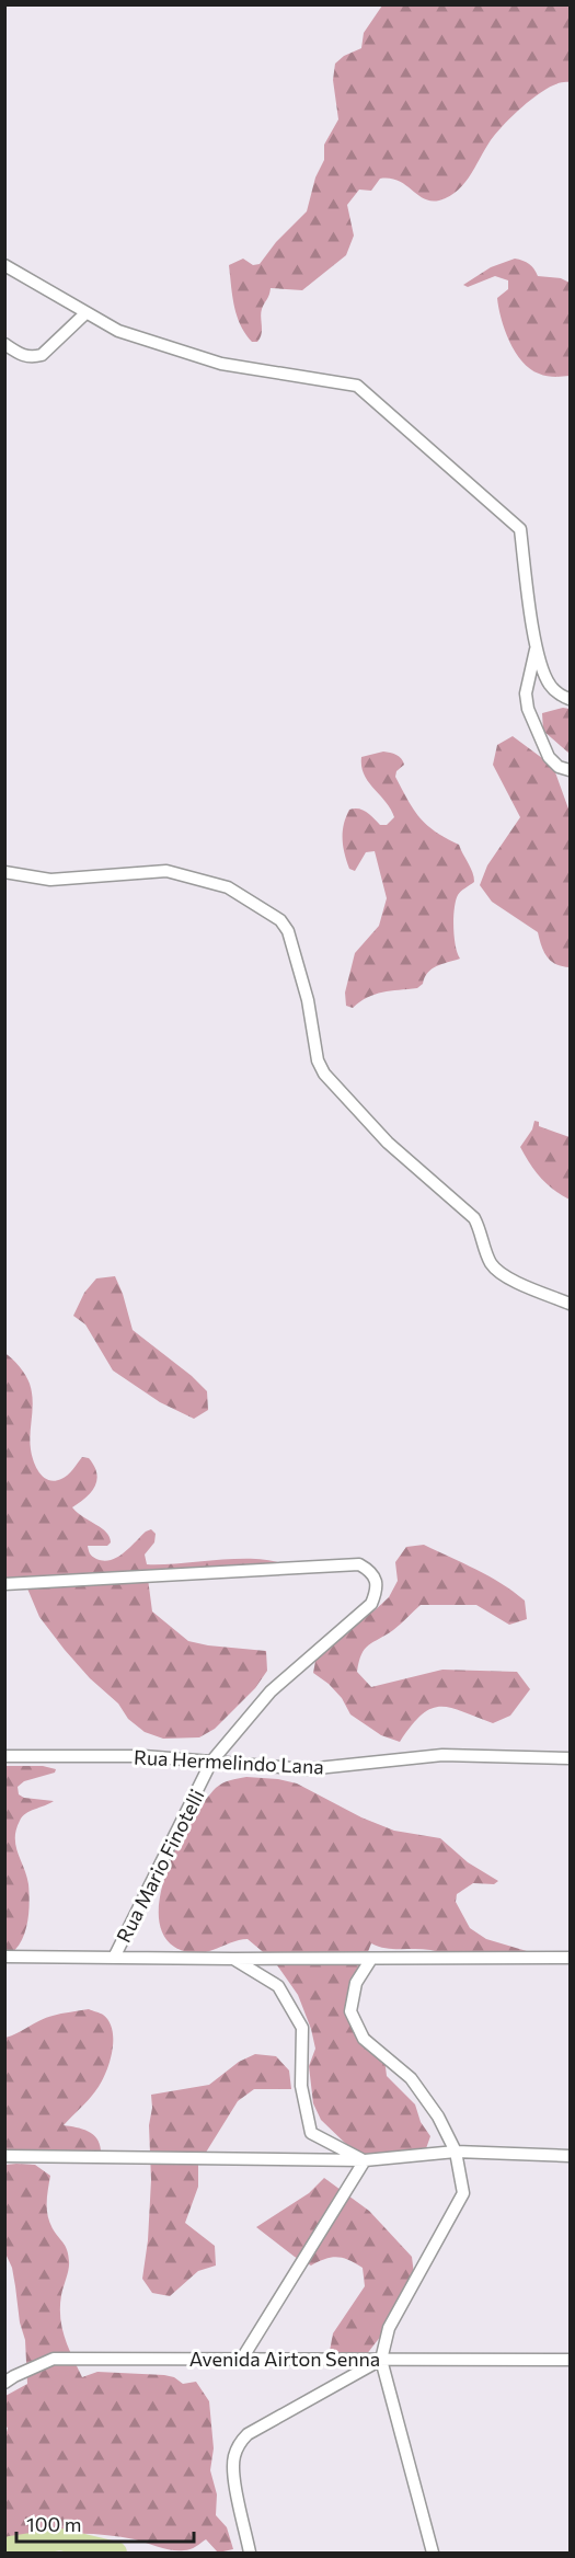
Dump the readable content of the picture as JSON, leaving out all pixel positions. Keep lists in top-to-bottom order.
{
  "streets": {
    "street": ["Rua Hermelindo Lana", "Rua Mario Finotelli", "Avenida Airton Senna"]
  },
  "crossings": [
    ["Rua Hermelindo Lana", "Rua Mario Finotelli"]
  ],
  "scale_bar": "100 m"
}
